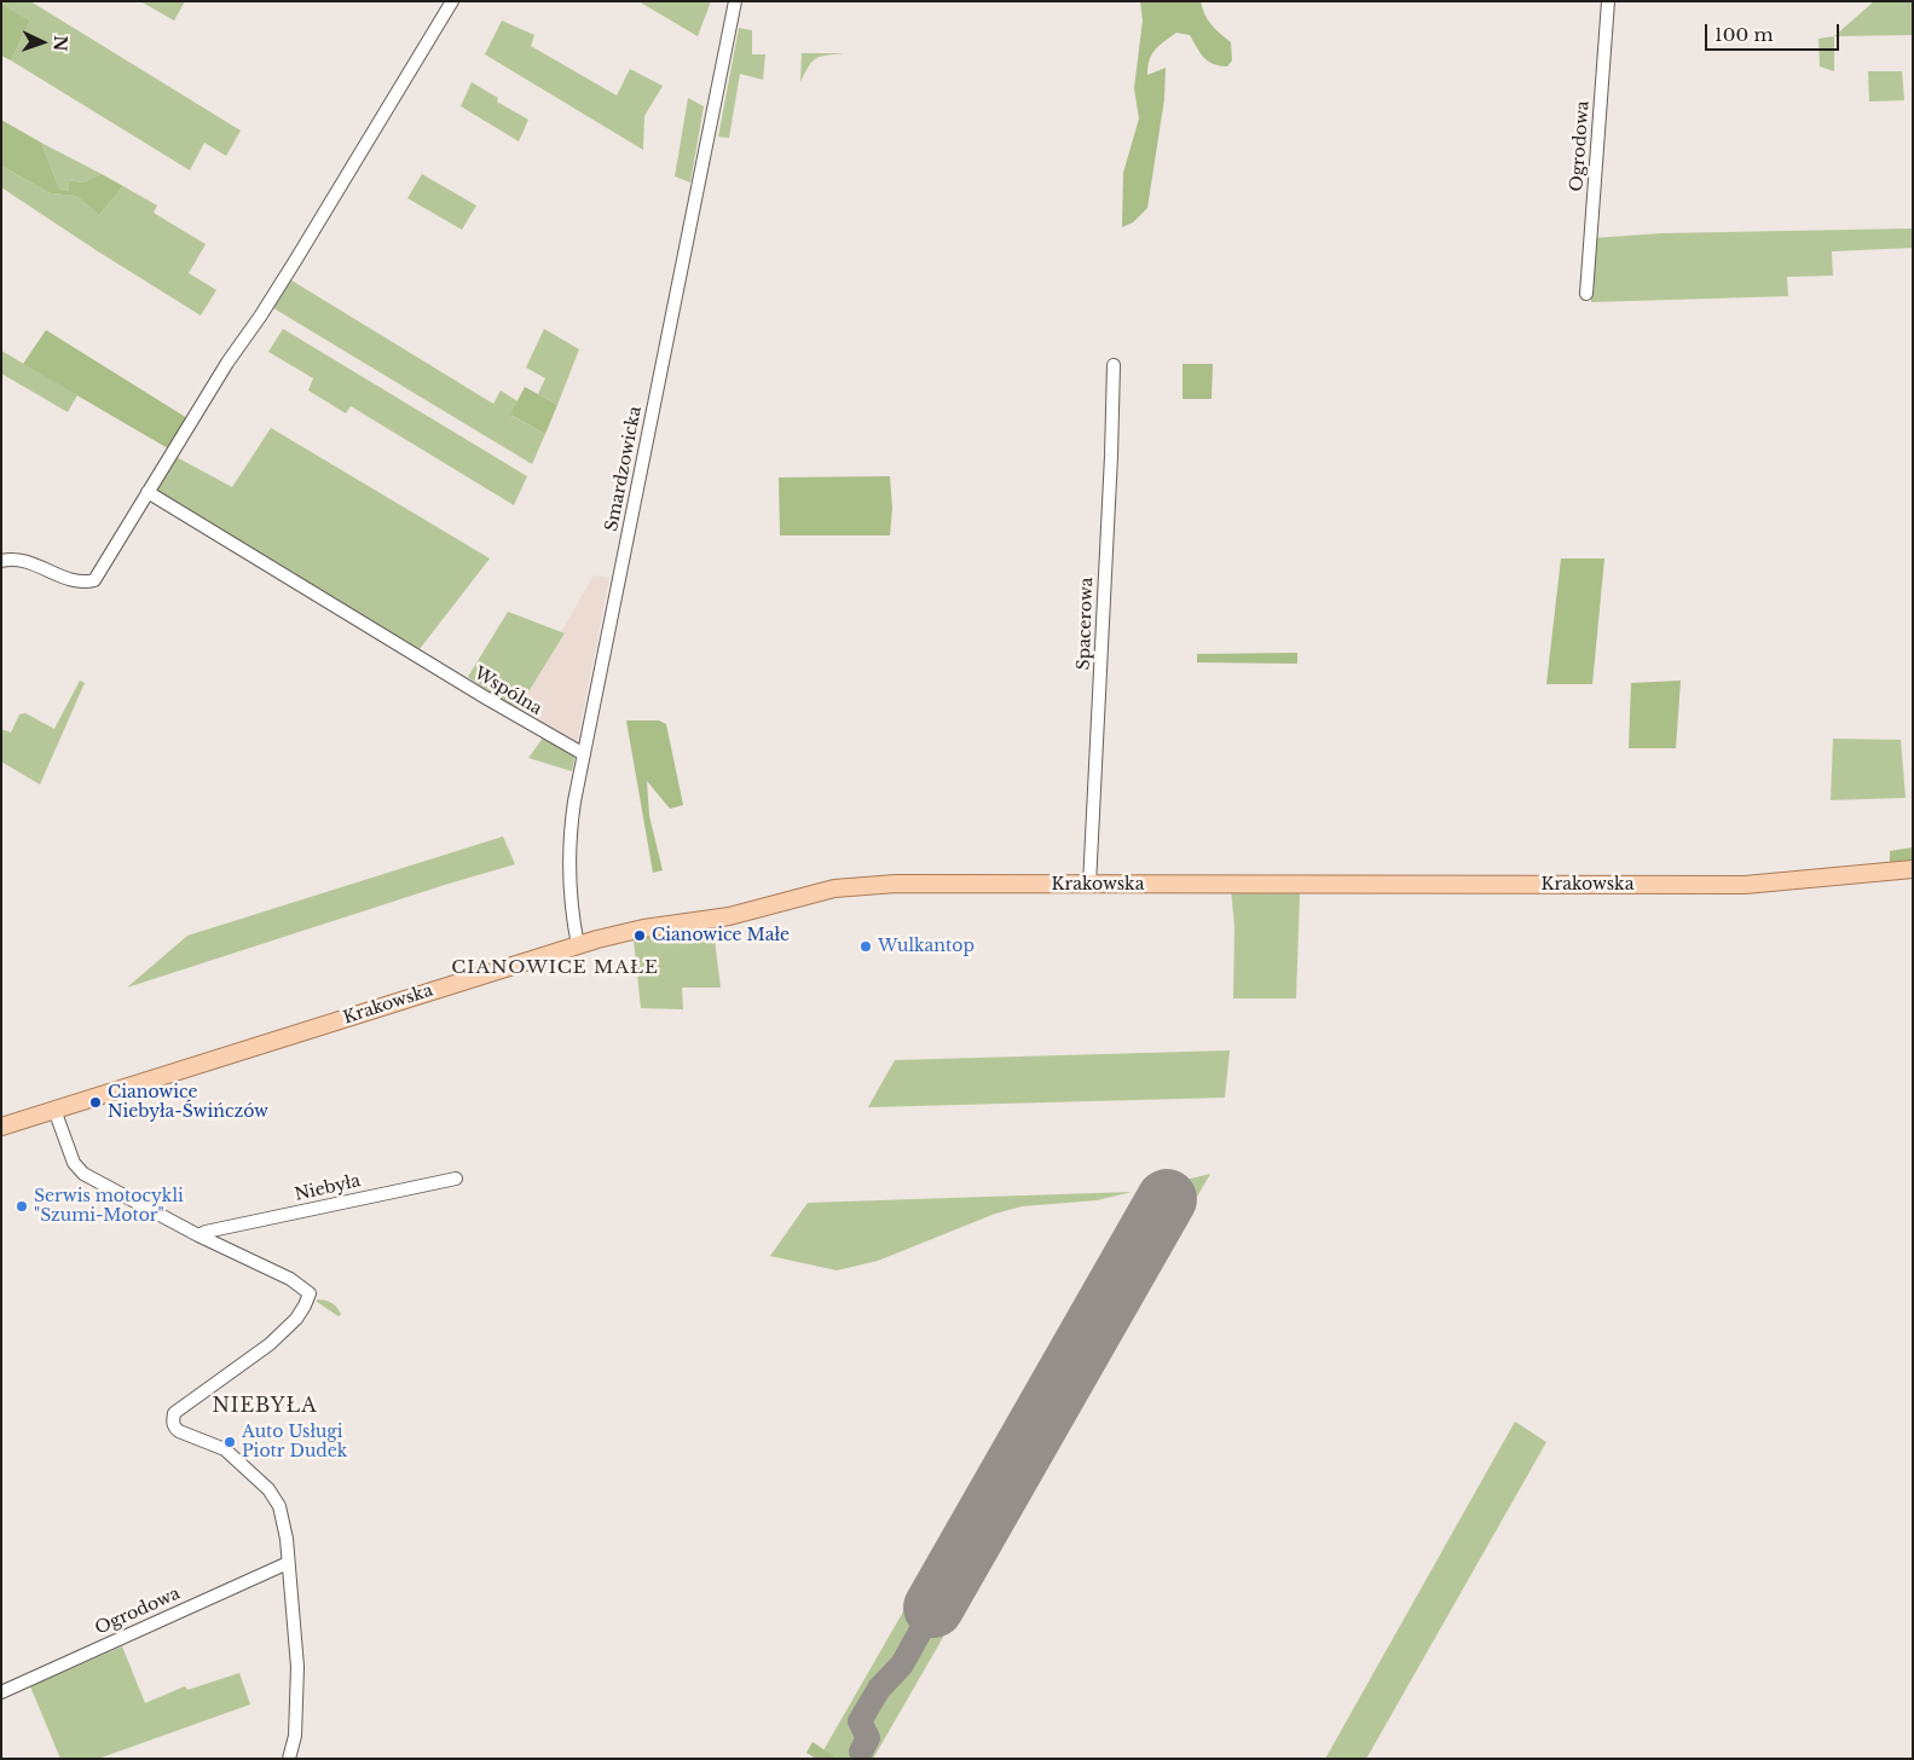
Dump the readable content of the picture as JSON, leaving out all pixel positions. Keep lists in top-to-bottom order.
{
  "streets": {
    "main road": ["Krakowska"],
    "street": [
      "Ogrodowa",
      "Smardzowicka",
      "Spacerowa",
      "Wspólna",
      "Niebyła"
    ]
  },
  "crossings": [
    ["Smardzowicka", "Wspólna"],
    ["Smardzowicka", "Krakowska"],
    ["Spacerowa", "Krakowska"]
  ],
  "districts": ["CIANOWICE MAŁE", "NIEBYŁA"],
  "places": [
    "Cianowice Małe",
    "Wulkantop",
    "Cianowice Niebyła-Świńczów",
    "Serwis motocykli \"Szumi-Motor\"",
    "Auto Usługi Piotr Dudek"
  ],
  "scale_bar": "100 m",
  "north": "right"
}
